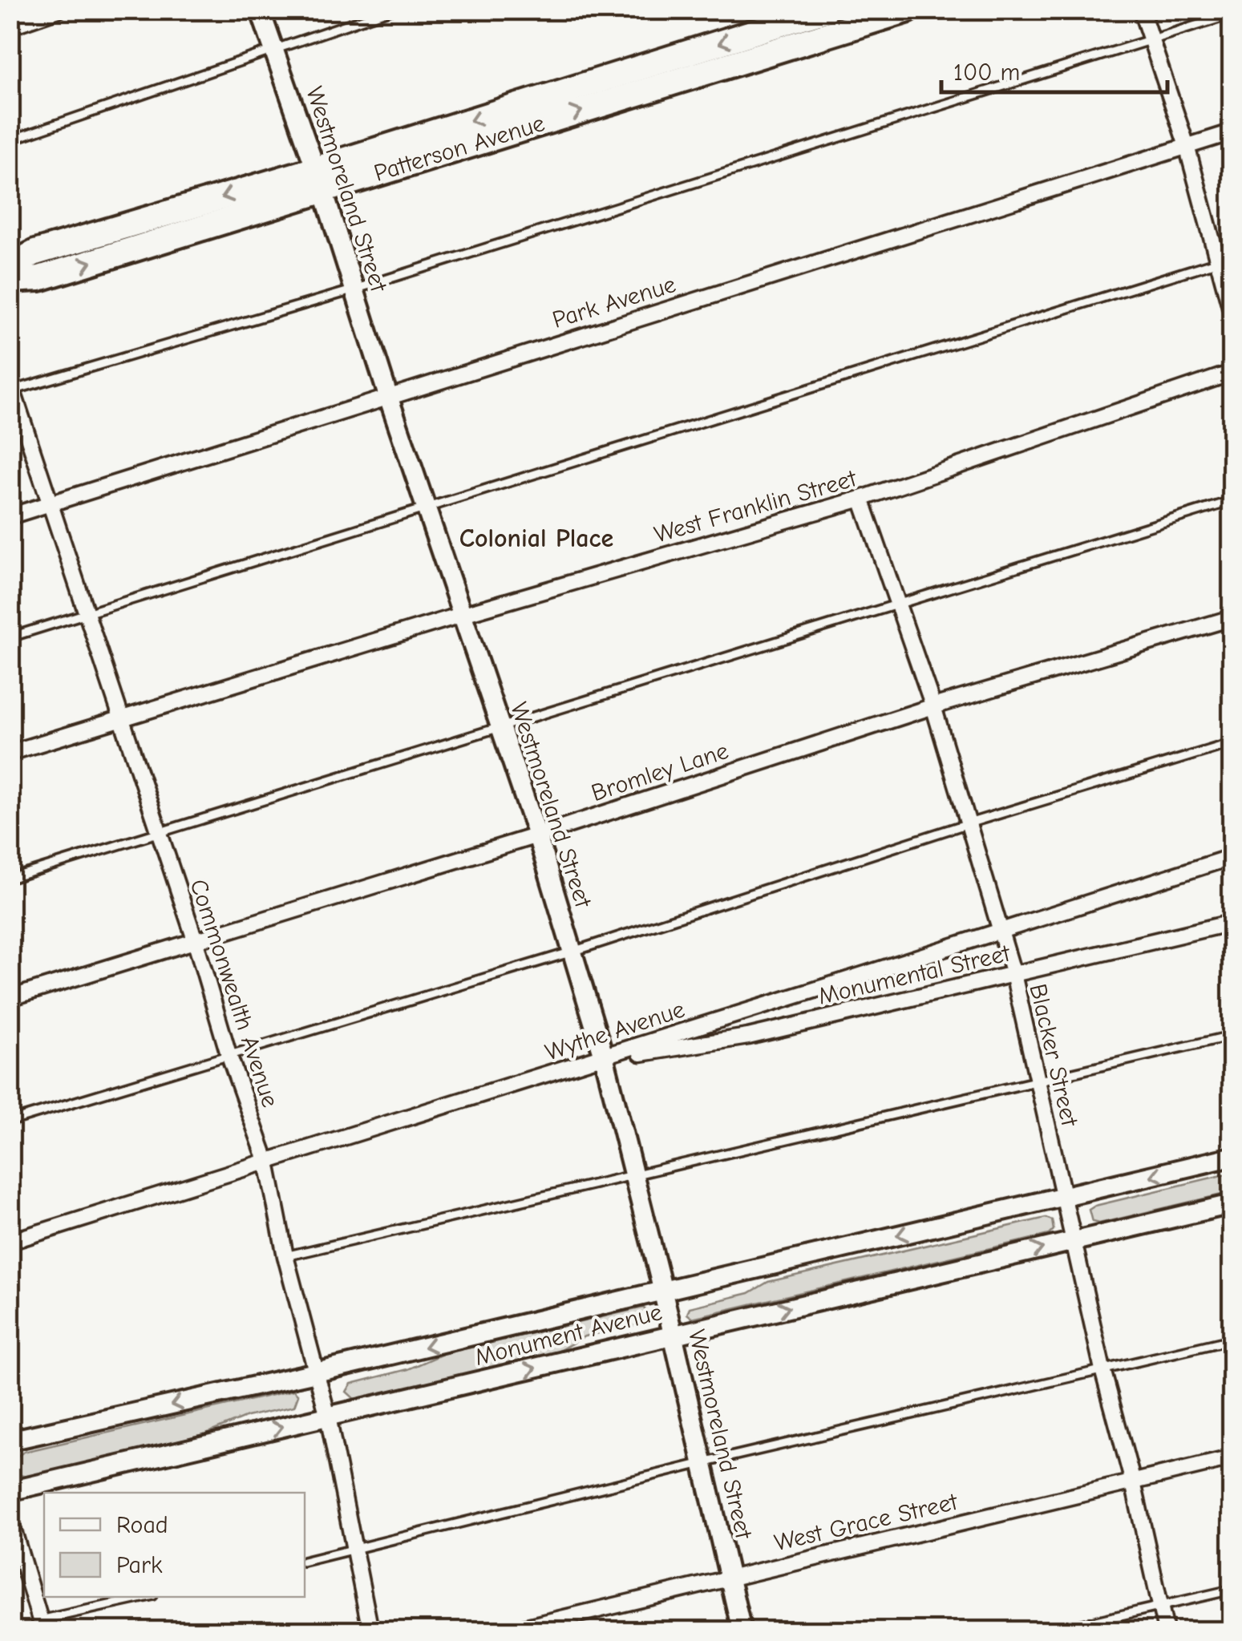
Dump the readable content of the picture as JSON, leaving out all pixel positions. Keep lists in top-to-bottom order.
{
  "streets": {
    "main road": ["Patterson Avenue"],
    "street": [
      "Westmoreland Street",
      "Park Avenue",
      "West Franklin Street",
      "Bromley Lane",
      "Monumental Street",
      "Commonwealth Avenue",
      "Wythe Avenue",
      "Blacker Street",
      "Monument Avenue",
      "West Grace Street"
    ]
  },
  "crossings": [
    ["Patterson Avenue", "Westmoreland Street"],
    ["Westmoreland Street", "Park Avenue"],
    ["Westmoreland Street", "West Franklin Street"],
    ["Westmoreland Street", "Bromley Lane"],
    ["Westmoreland Street", "Monumental Street"],
    ["Westmoreland Street", "Wythe Avenue"],
    ["Westmoreland Street", "Monument Avenue"],
    ["Westmoreland Street", "West Grace Street"],
    ["Park Avenue", "Commonwealth Avenue"],
    ["West Franklin Street", "Commonwealth Avenue"],
    ["West Franklin Street", "Blacker Street"],
    ["Bromley Lane", "Commonwealth Avenue"],
    ["Bromley Lane", "Blacker Street"],
    ["Monumental Street", "Wythe Avenue"],
    ["Monumental Street", "Blacker Street"],
    ["Commonwealth Avenue", "Wythe Avenue"],
    ["Commonwealth Avenue", "Monument Avenue"],
    ["Wythe Avenue", "Blacker Street"],
    ["Blacker Street", "Monument Avenue"],
    ["Blacker Street", "West Grace Street"]
  ],
  "districts": ["Colonial Place"],
  "legend": ["Road", "Park"],
  "scale_bar": "100 m"
}
